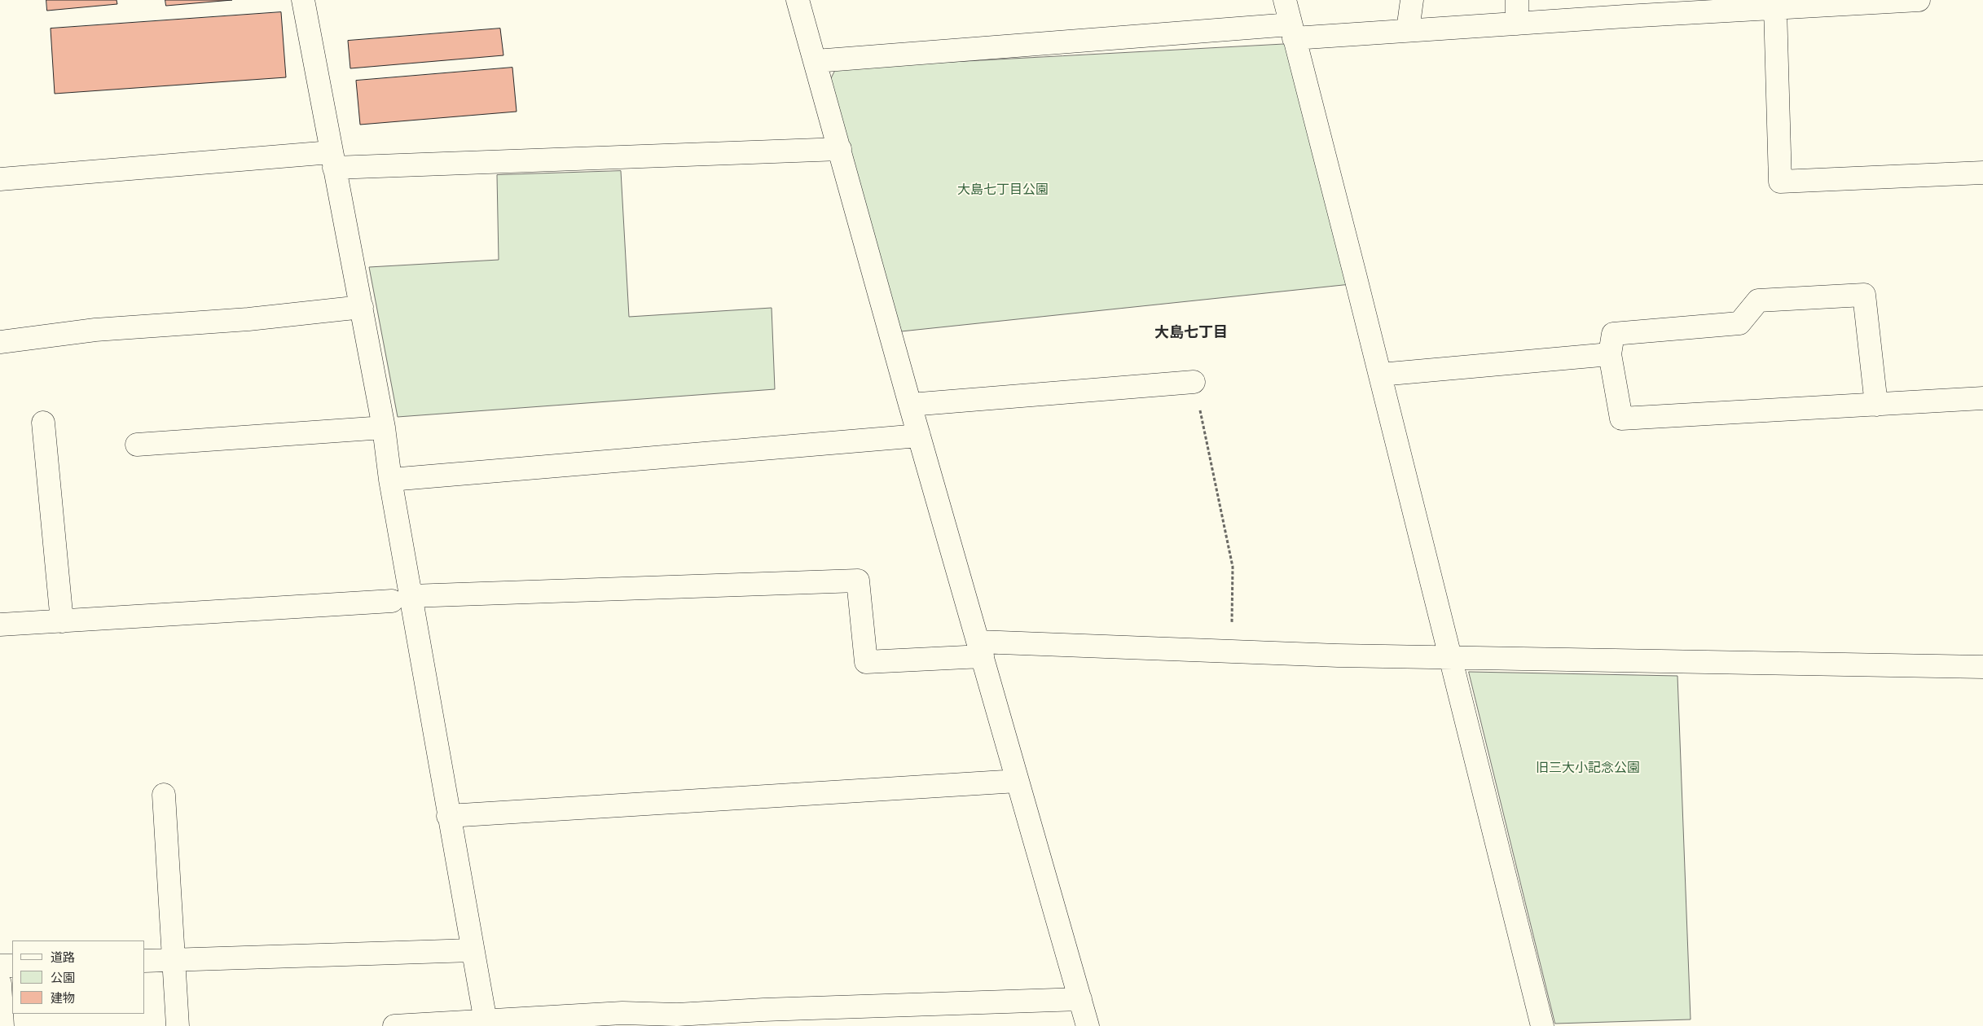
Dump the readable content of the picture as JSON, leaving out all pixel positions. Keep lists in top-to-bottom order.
{
  "districts": ["大島七丁目"],
  "parks": ["大島七丁目公園", "旧三大小記念公園"],
  "legend": ["道路", "公園", "建物"]
}
